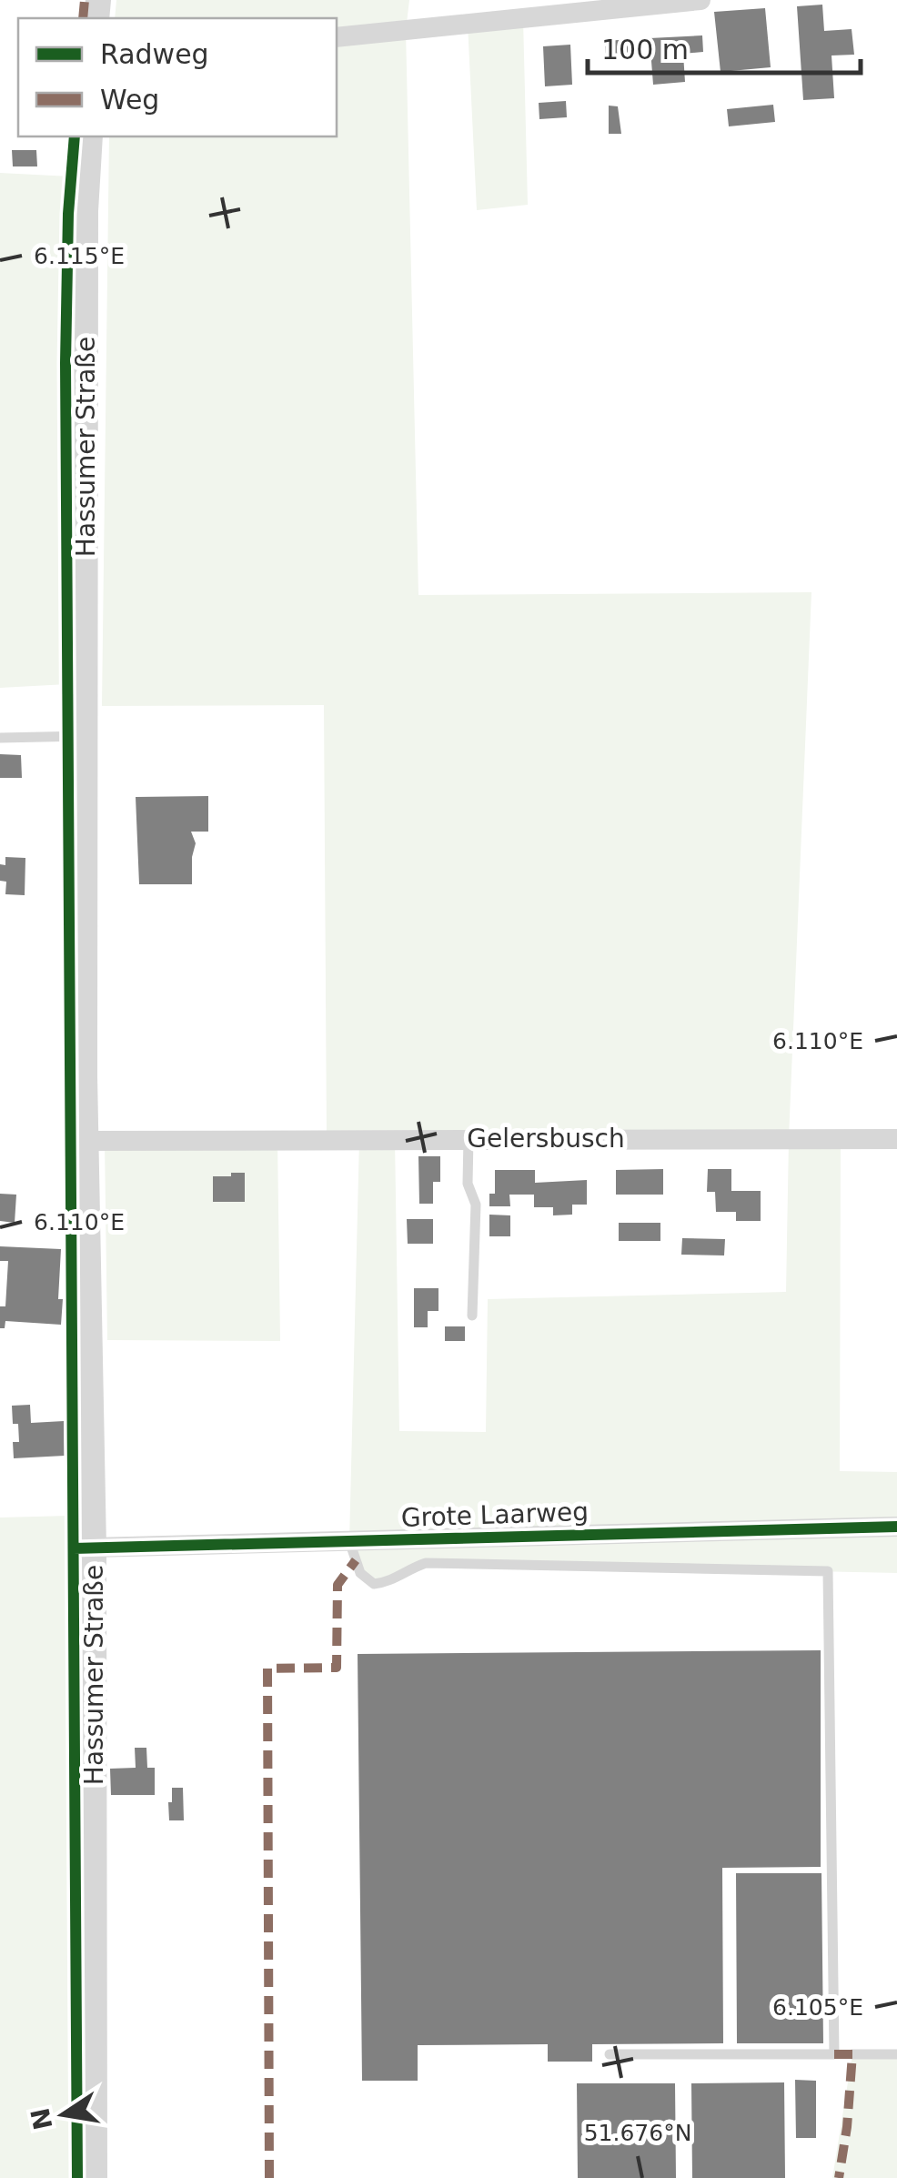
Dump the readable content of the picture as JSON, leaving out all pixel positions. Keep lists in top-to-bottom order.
{
  "streets": {
    "street": ["Hassumer Straße", "Gelersbusch", "Grote Laarweg"]
  },
  "crossings": [
    ["Hassumer Straße", "Gelersbusch"],
    ["Hassumer Straße", "Grote Laarweg"]
  ],
  "legend": ["Radweg", "Weg"],
  "scale_bar": "100 m",
  "north": "left",
  "coordinates": [
    "6.115°E",
    "6.110°E",
    "6.105°E",
    "51.676°N"
  ]
}
